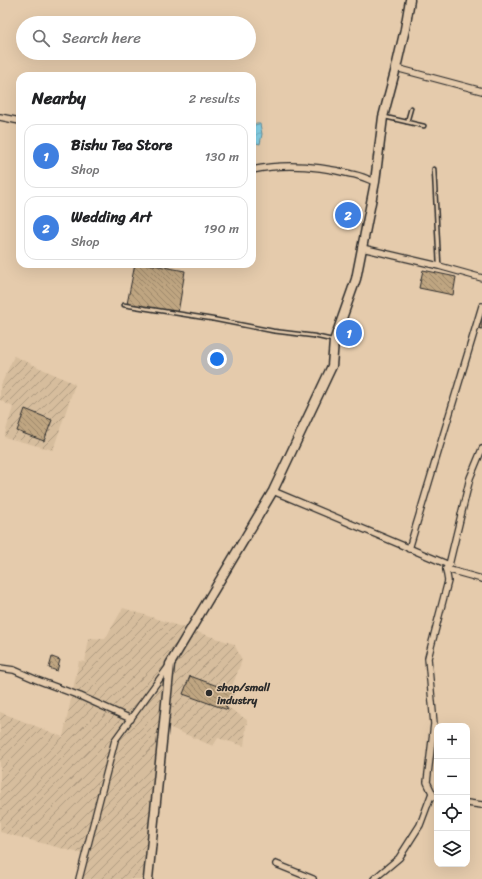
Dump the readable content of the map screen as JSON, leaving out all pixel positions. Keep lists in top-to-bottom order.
{
  "places": ["shop/small industry"],
  "page": {
    "search": "Search here",
    "heading": ["Nearby", "2 results"],
    "list": [
      {
        "mark": "1",
        "name": "Bishu Tea Store",
        "note": "Shop",
        "value": "130 m"
      },
      {
        "mark": "2",
        "name": "Wedding Art",
        "note": "Shop",
        "value": "190 m"
      }
    ],
    "pins": ["2", "1"],
    "map_buttons": ["+", "−"]
  }
}
